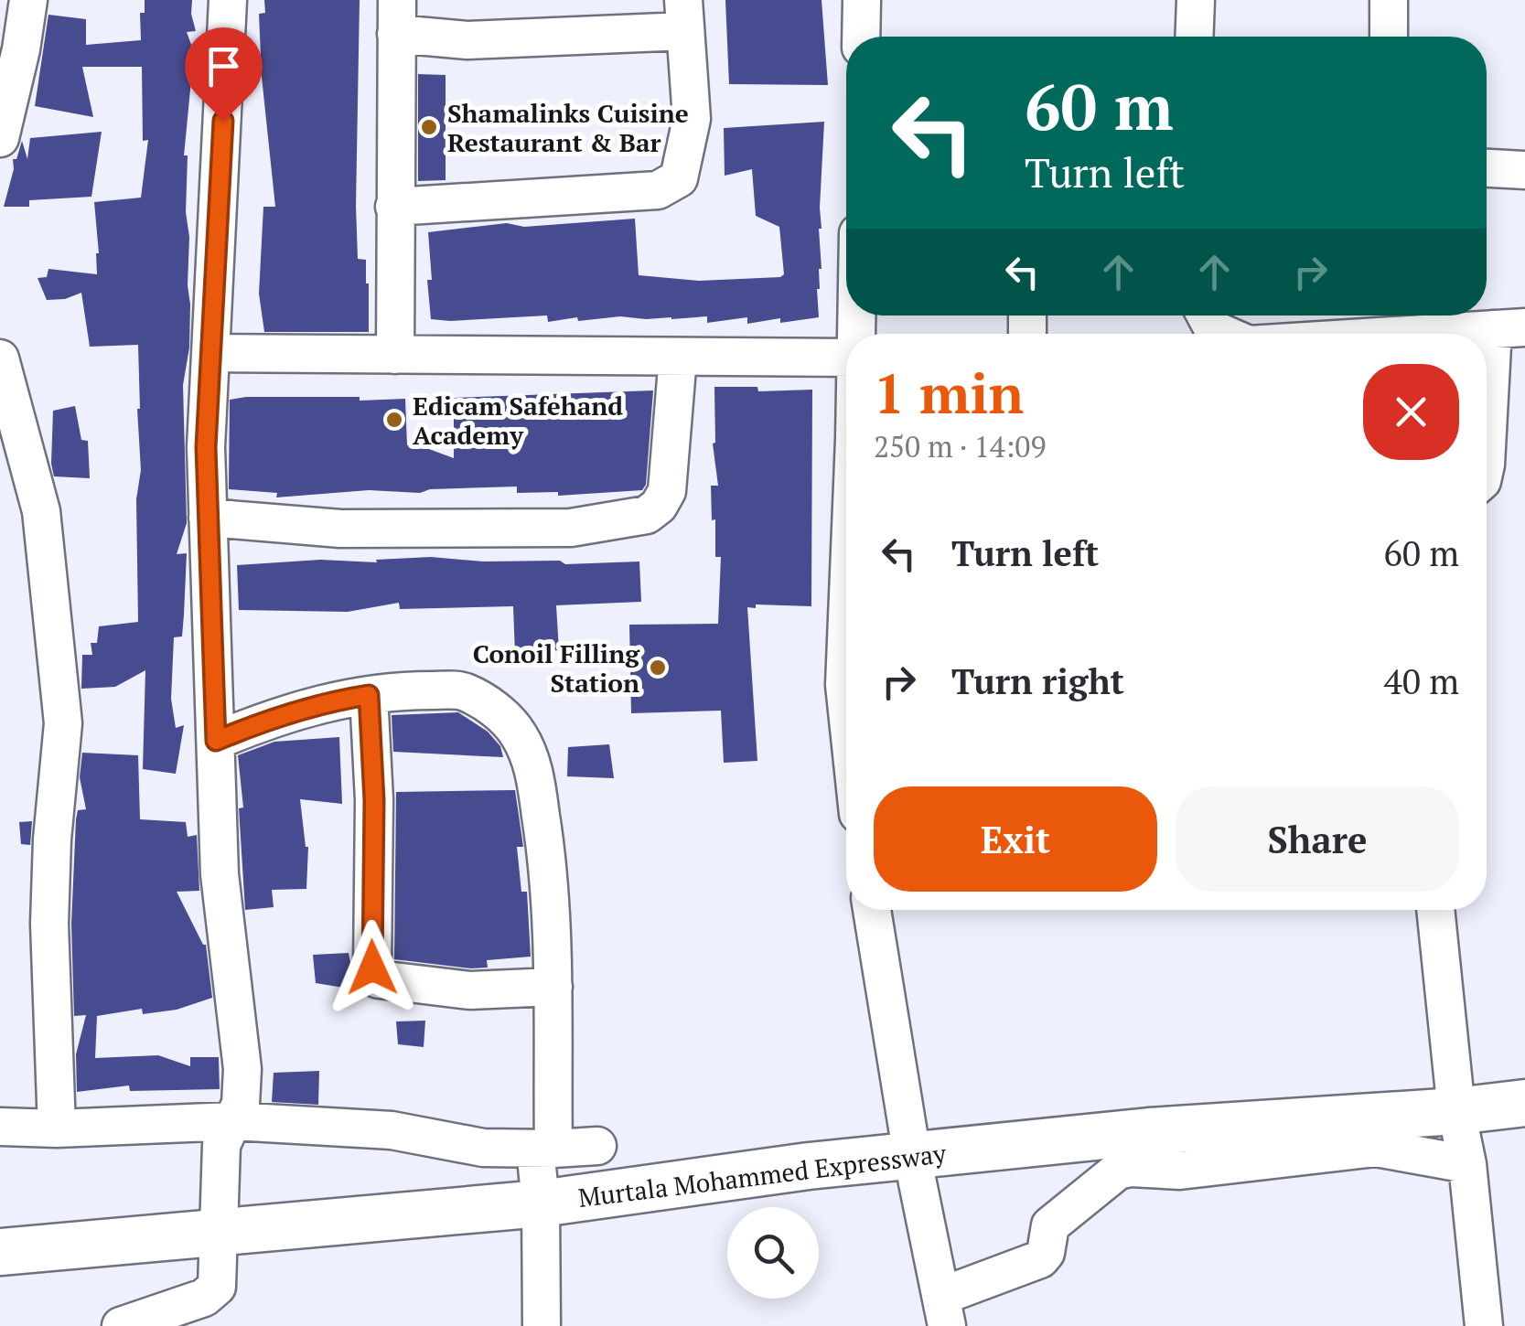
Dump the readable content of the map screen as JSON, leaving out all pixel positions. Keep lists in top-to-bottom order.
{
  "streets": {
    "main road": ["Murtala Mohammed Expressway"]
  },
  "places": ["Shamalinks Cuisine Restaurant & Bar", "Edicam Safehand Academy", "Conoil Filling Station"],
  "page": {
    "turn": ["60 m", "Turn left"],
    "heading": ["1 min", "250 m · 14:09"],
    "list": [
      {
        "name": "Turn left",
        "value": "60 m"
      },
      {
        "name": "Turn right",
        "value": "40 m"
      }
    ],
    "buttons": ["Exit", "Share"]
  }
}
